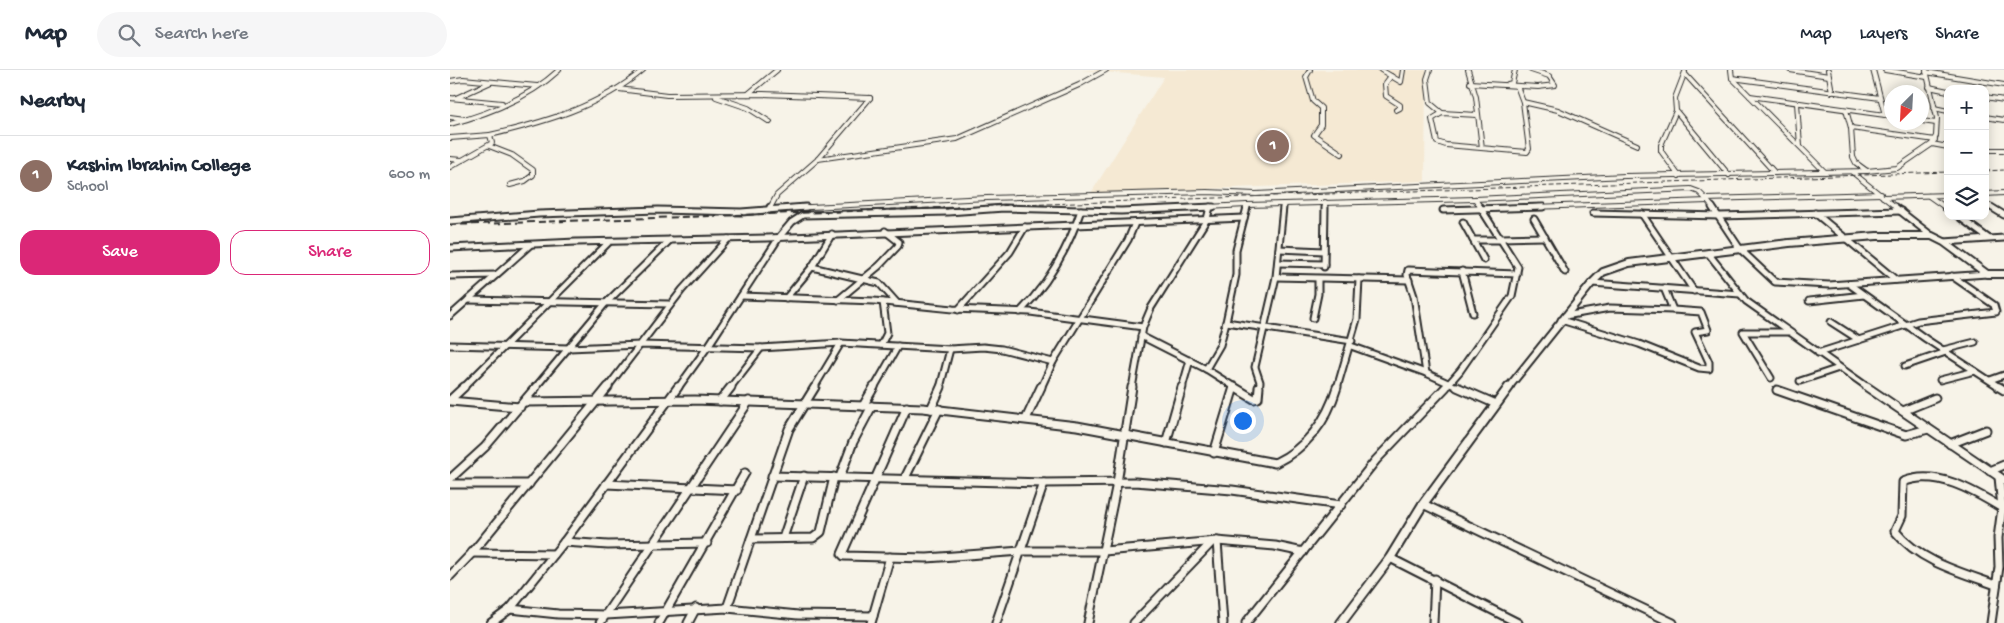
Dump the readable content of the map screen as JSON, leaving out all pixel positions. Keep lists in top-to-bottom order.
{
  "north": "bottom left",
  "page": {
    "header": "Map",
    "search": "Search here",
    "nav": ["Map", "Layers", "Share"],
    "heading": "Nearby",
    "map_buttons": ["+", "−"],
    "pins": "1",
    "list": [
      {
        "mark": "1",
        "name": "Kashim Ibrahim College",
        "note": "School",
        "value": "600 m"
      }
    ],
    "buttons": ["Save", "Share"]
  }
}
